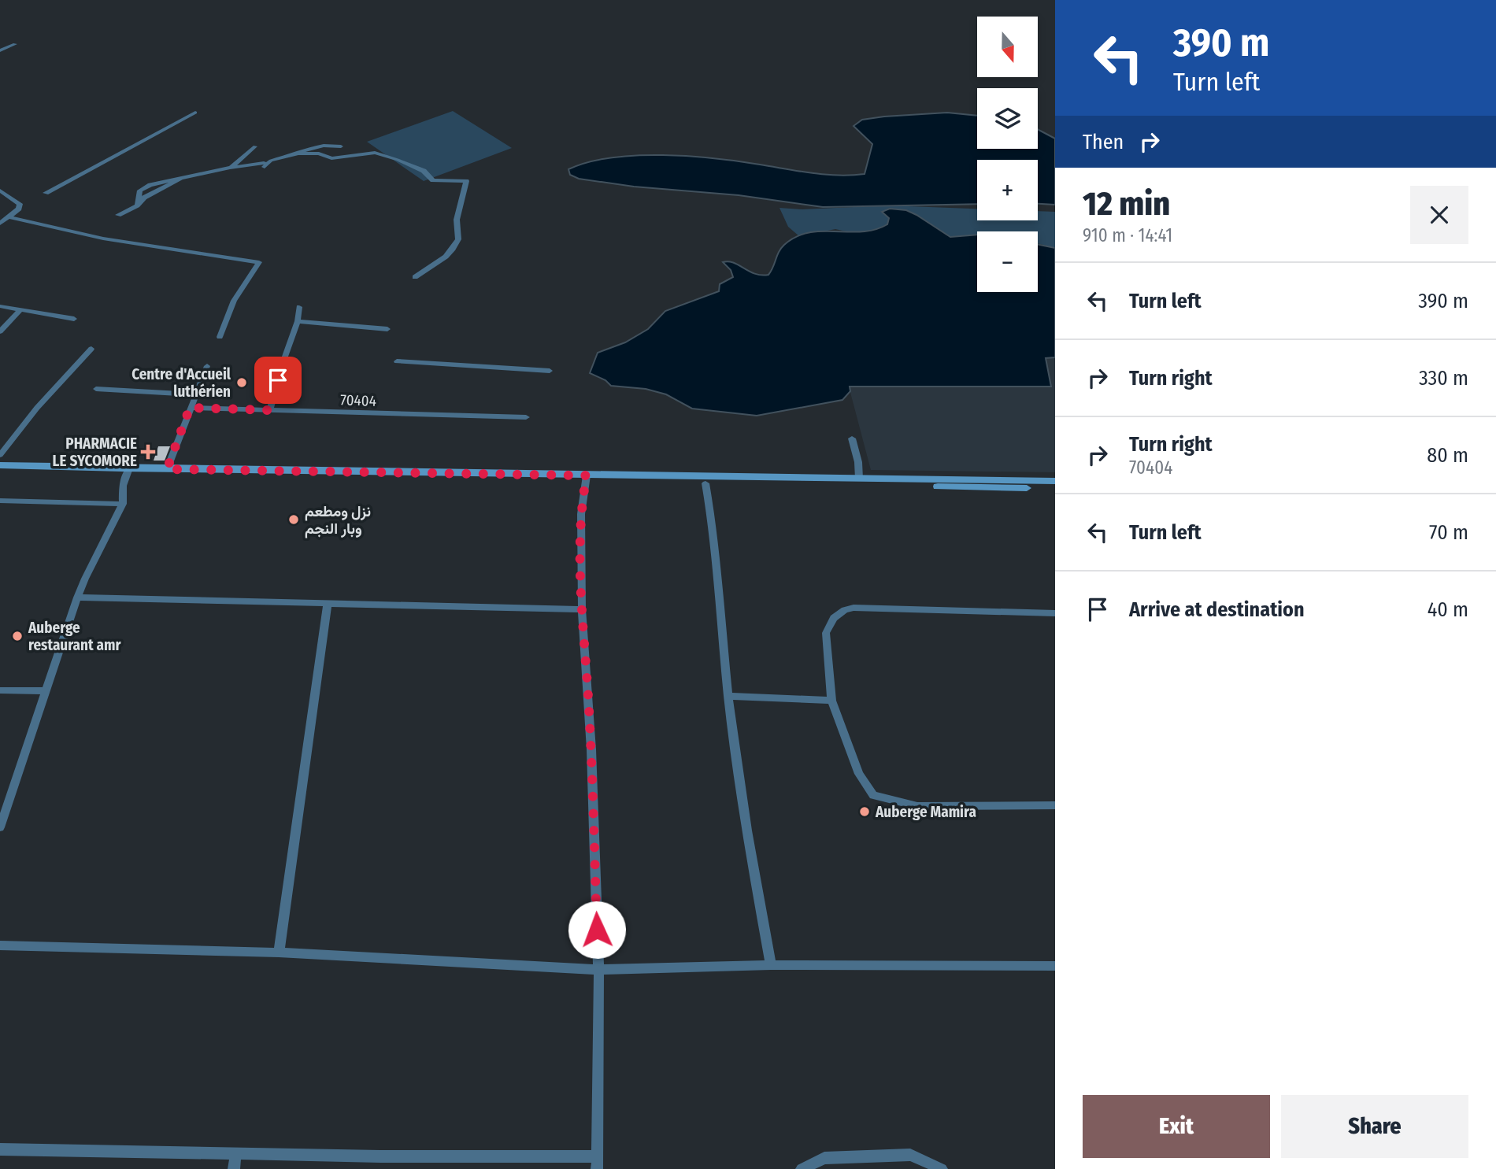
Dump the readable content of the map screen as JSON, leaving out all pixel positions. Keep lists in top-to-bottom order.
{
  "streets": {
    "street": ["70404"]
  },
  "places": {
    "other": [
      "Centre d'Accueil luthérien",
      "نزل ومطعم وبار النجم",
      "Auberge restaurant amr",
      "Auberge Mamira"
    ],
    "health": ["PHARMACIE LE SYCOMORE"]
  },
  "north": "bottom",
  "page": {
    "turn": ["390 m", "Turn left"],
    "map_buttons": ["+", "−"],
    "then": "Then",
    "heading": ["12 min", "910 m · 14:41"],
    "list": [
      {
        "name": "Turn left",
        "value": "390 m"
      },
      {
        "name": "Turn right",
        "value": "330 m"
      },
      {
        "name": "Turn right",
        "note": "70404",
        "value": "80 m"
      },
      {
        "name": "Turn left",
        "value": "70 m"
      },
      {
        "name": "Arrive at destination",
        "value": "40 m"
      }
    ],
    "buttons": ["Exit", "Share"]
  }
}
